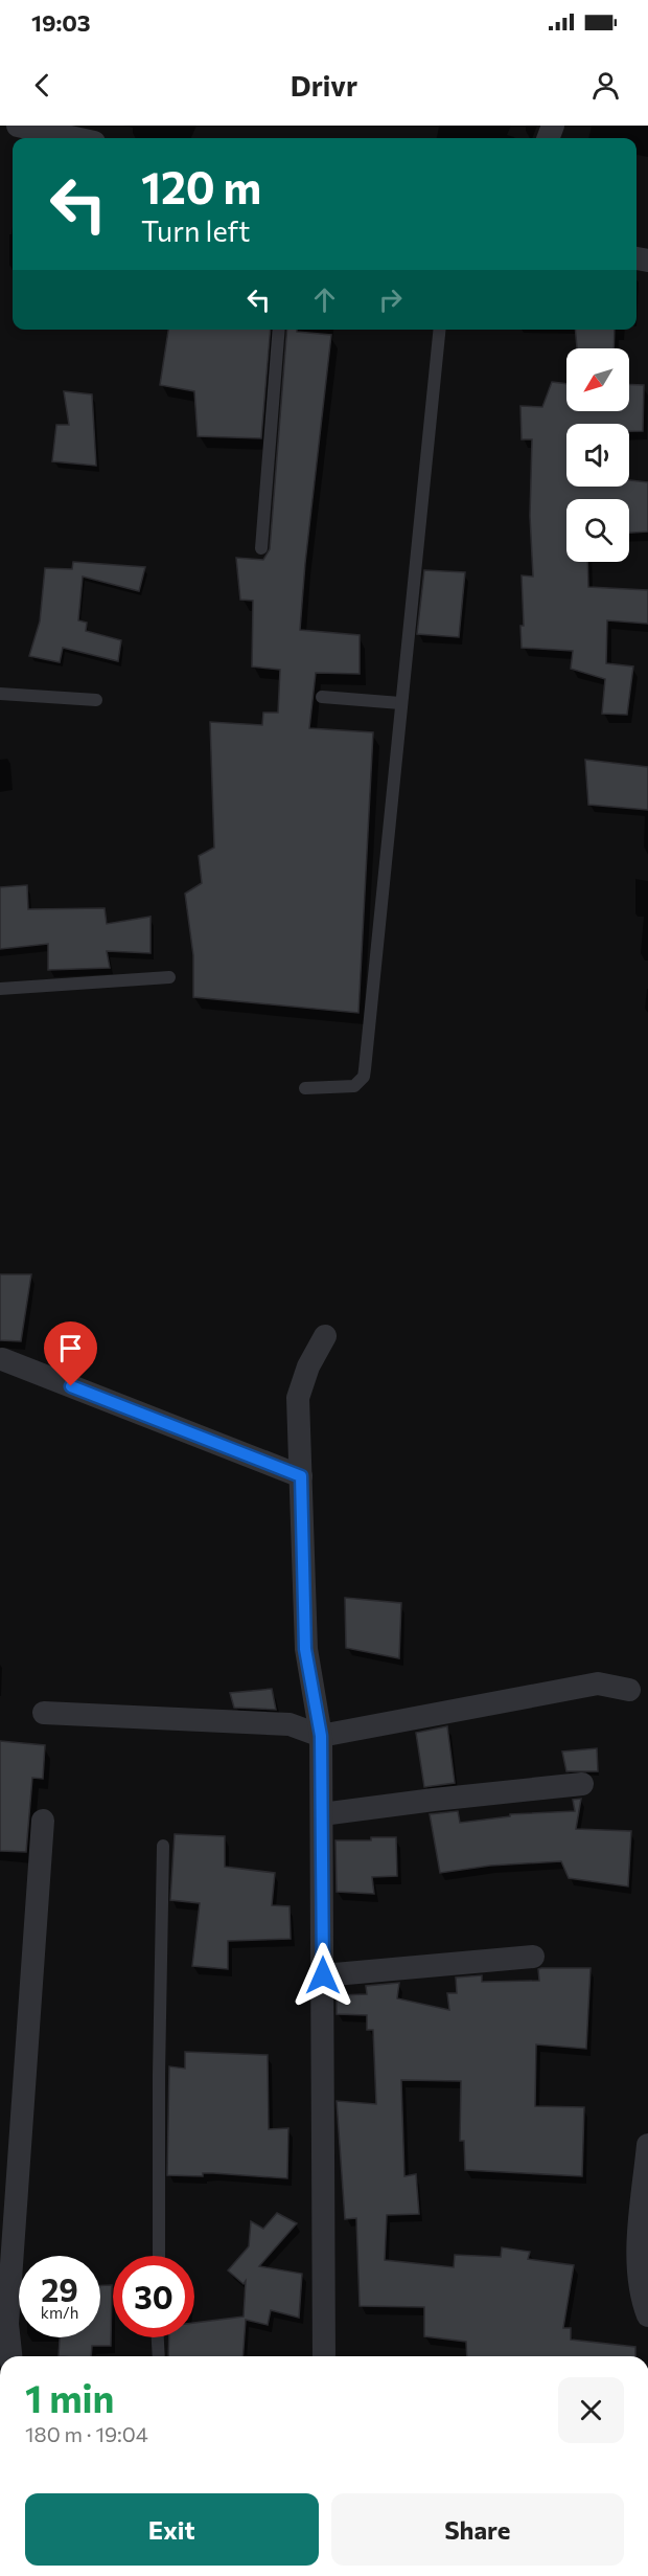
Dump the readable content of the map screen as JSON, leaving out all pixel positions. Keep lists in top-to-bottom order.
{
  "north": "bottom left",
  "page": {
    "status": "19:03",
    "header": "Drivr",
    "turn": ["120 m", "Turn left"],
    "speed": "29 km/h",
    "limit": "30",
    "heading": ["1 min", "180 m · 19:04"],
    "buttons": ["Exit", "Share"]
  }
}
